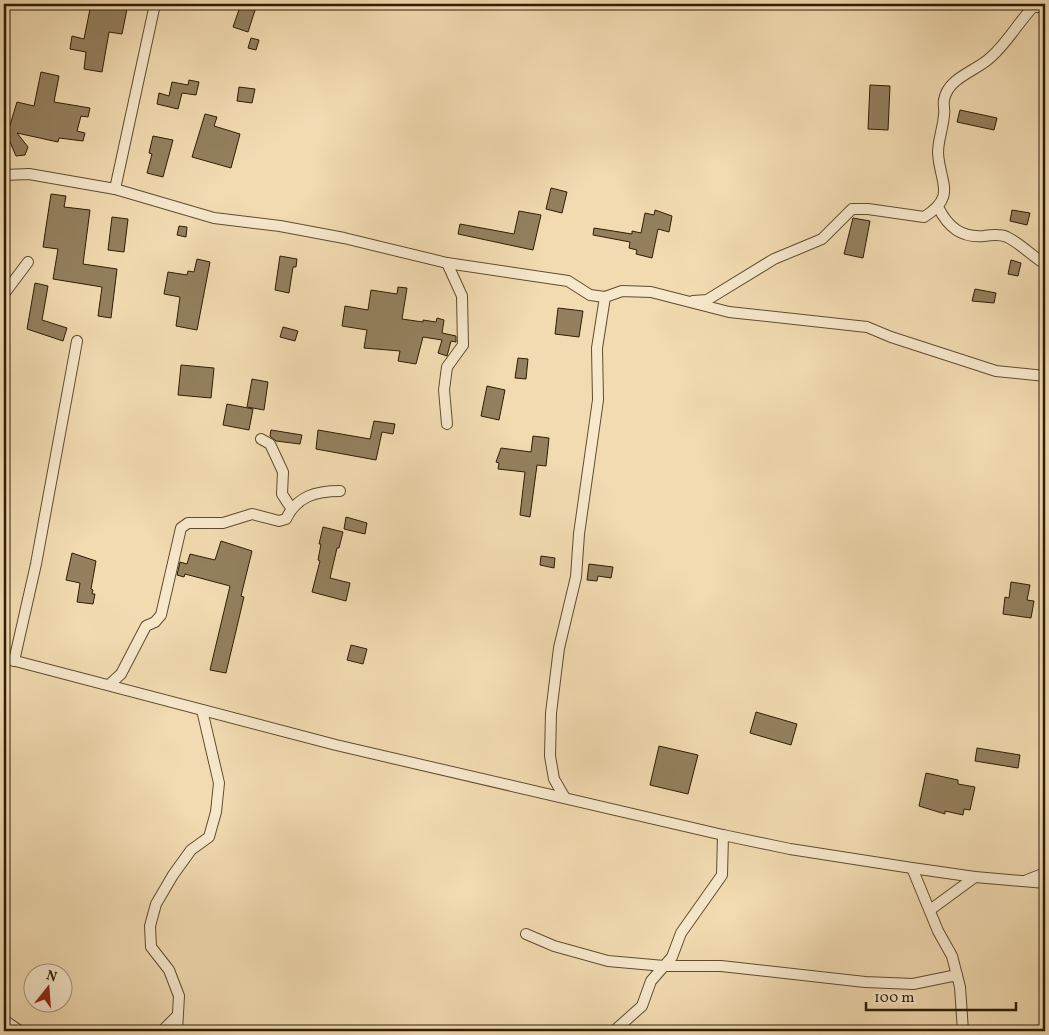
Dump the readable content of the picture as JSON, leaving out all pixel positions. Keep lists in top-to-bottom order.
{
  "scale_bar": "100 m",
  "north": "top"
}
